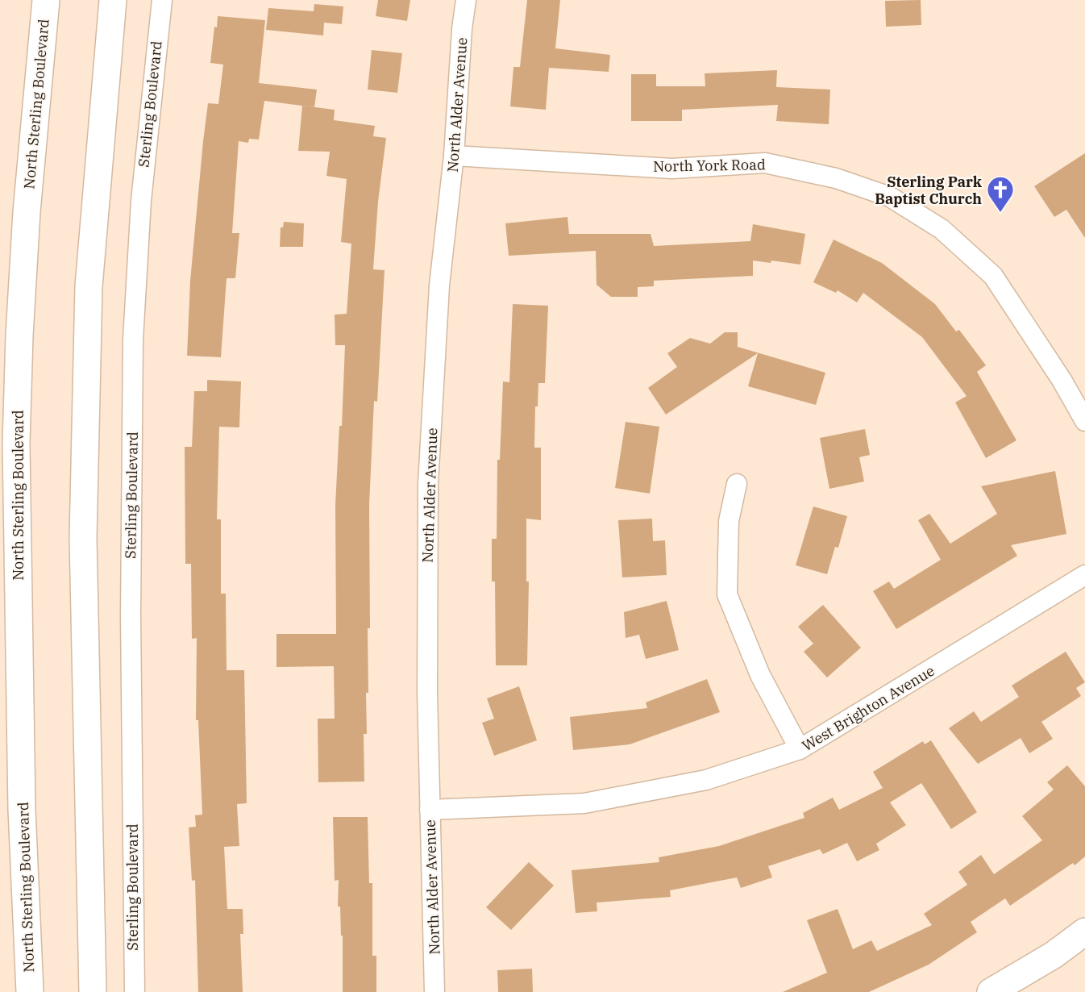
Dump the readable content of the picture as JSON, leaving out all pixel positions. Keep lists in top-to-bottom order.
{
  "streets": {
    "main road": ["North Sterling Boulevard"],
    "street": [
      "Sterling Boulevard",
      "North Alder Avenue",
      "North York Road",
      "West Brighton Avenue"
    ]
  },
  "crossings": [
    ["North Alder Avenue", "North York Road"],
    ["North Alder Avenue", "West Brighton Avenue"]
  ],
  "places": {
    "church": ["Sterling Park Baptist Church"]
  }
}
